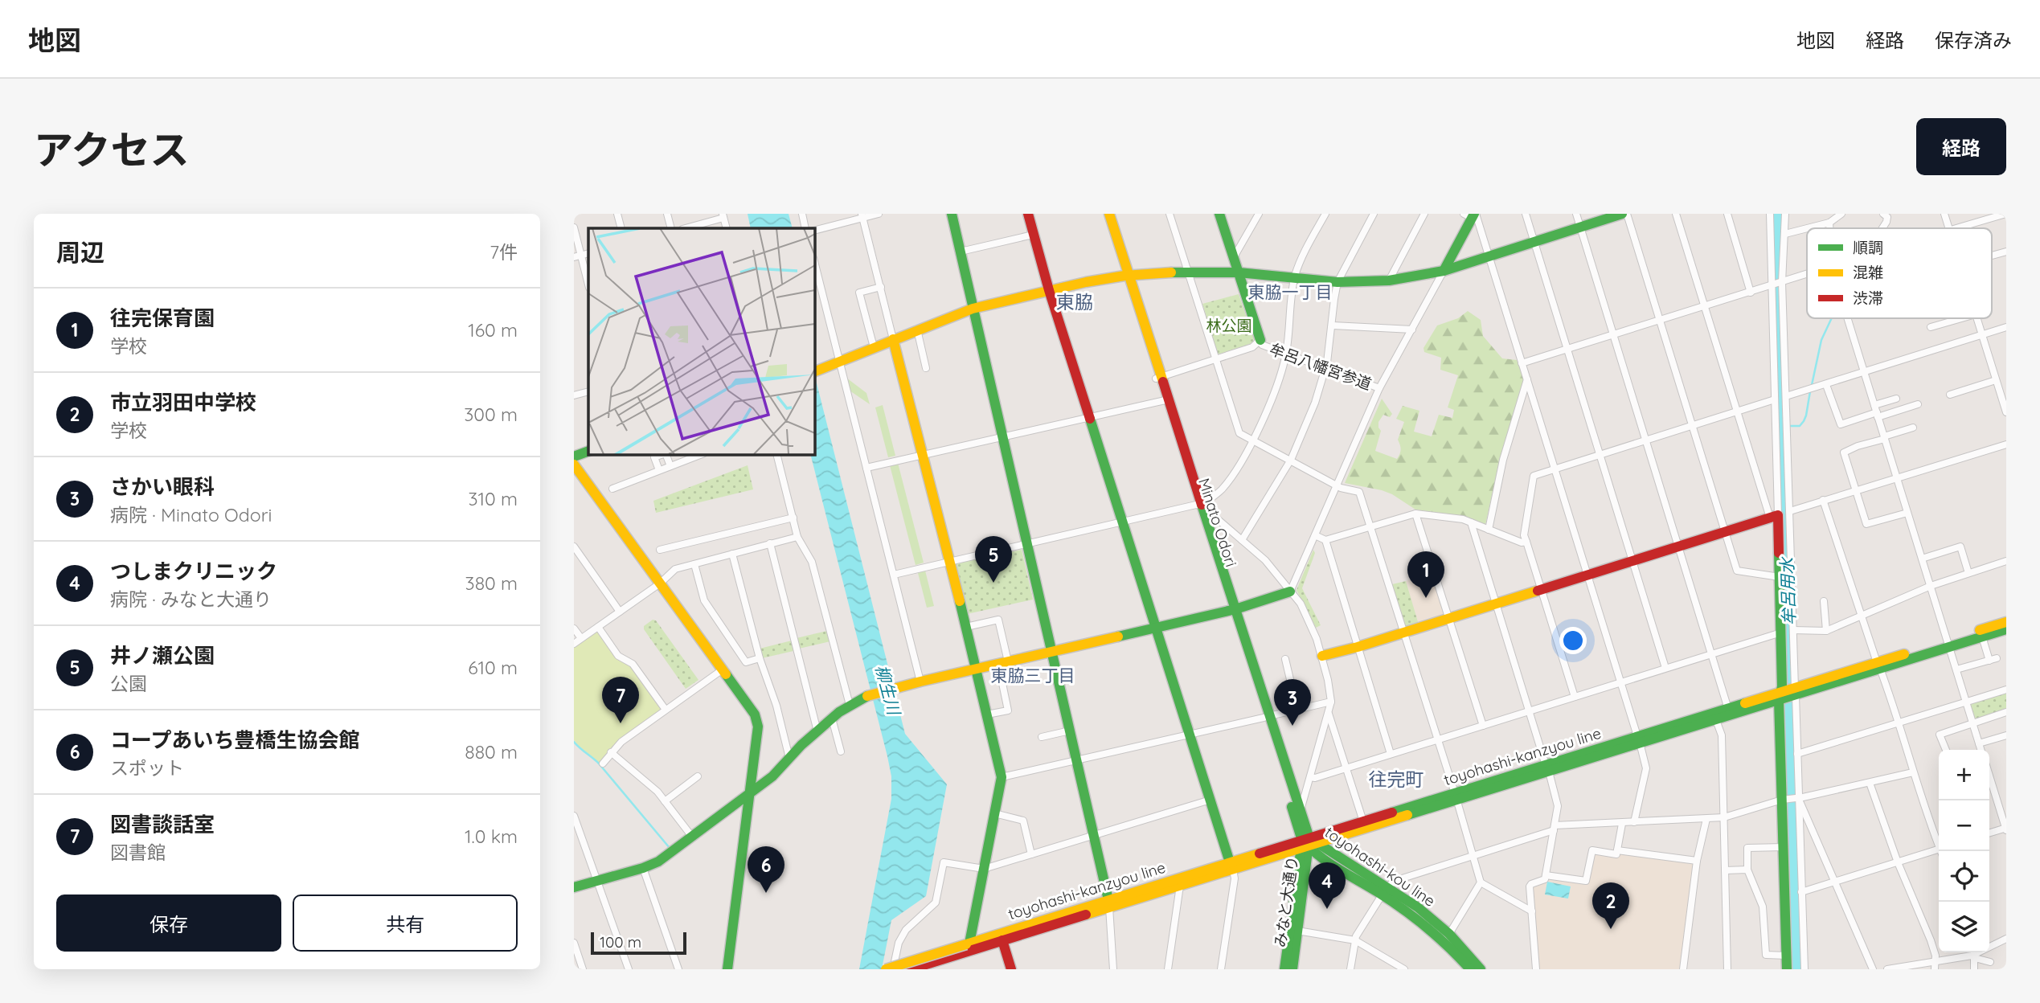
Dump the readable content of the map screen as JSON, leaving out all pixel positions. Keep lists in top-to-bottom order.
{
  "streets": {
    "street": [
      "牟呂八幡宮参道",
      "Minato Odori",
      "toyohashi-kanzyou line",
      "toyohashi-kou line",
      "みなと大通り"
    ]
  },
  "crossings": [
    ["Minato Odori", "toyohashi-kanzyou line"],
    ["Minato Odori", "toyohashi-kou line"],
    ["Minato Odori", "みなと大通り"],
    ["toyohashi-kanzyou line", "toyohashi-kou line"],
    ["toyohashi-kanzyou line", "みなと大通り"],
    ["toyohashi-kou line", "みなと大通り"]
  ],
  "districts": [
    "東脇一丁目",
    "東脇",
    "東脇三丁目",
    "往完町"
  ],
  "water": ["牟呂用水", "柳生川"],
  "parks": ["林公園"],
  "legend": ["順調", "混雑", "渋滞"],
  "scale_bar": "100 m",
  "page": {
    "header": "地図",
    "nav": ["地図", "経路", "保存済み"],
    "title": "アクセス",
    "buttons": [
      "経路",
      ["保存", "共有"]
    ],
    "heading": ["周辺", "7件"],
    "list": [
      {
        "mark": "1",
        "name": "往完保育園",
        "note": "学校",
        "value": "160 m"
      },
      {
        "mark": "2",
        "name": "市立羽田中学校",
        "note": "学校",
        "value": "300 m"
      },
      {
        "mark": "3",
        "name": "さかい眼科",
        "note": "病院 · Minato Odori",
        "value": "310 m"
      },
      {
        "mark": "4",
        "name": "つしまクリニック",
        "note": "病院 · みなと大通り",
        "value": "380 m"
      },
      {
        "mark": "5",
        "name": "井ノ瀬公園",
        "note": "公園",
        "value": "610 m"
      },
      {
        "mark": "6",
        "name": "コープあいち豊橋生協会館",
        "note": "スポット",
        "value": "880 m"
      },
      {
        "mark": "7",
        "name": "図書談話室",
        "note": "図書館",
        "value": "1.0 km"
      }
    ],
    "pins": [
      "5",
      "1",
      "7",
      "3",
      "6",
      "4",
      "2"
    ],
    "map_buttons": ["+", "−"],
    "scale": "100 m"
  }
}
